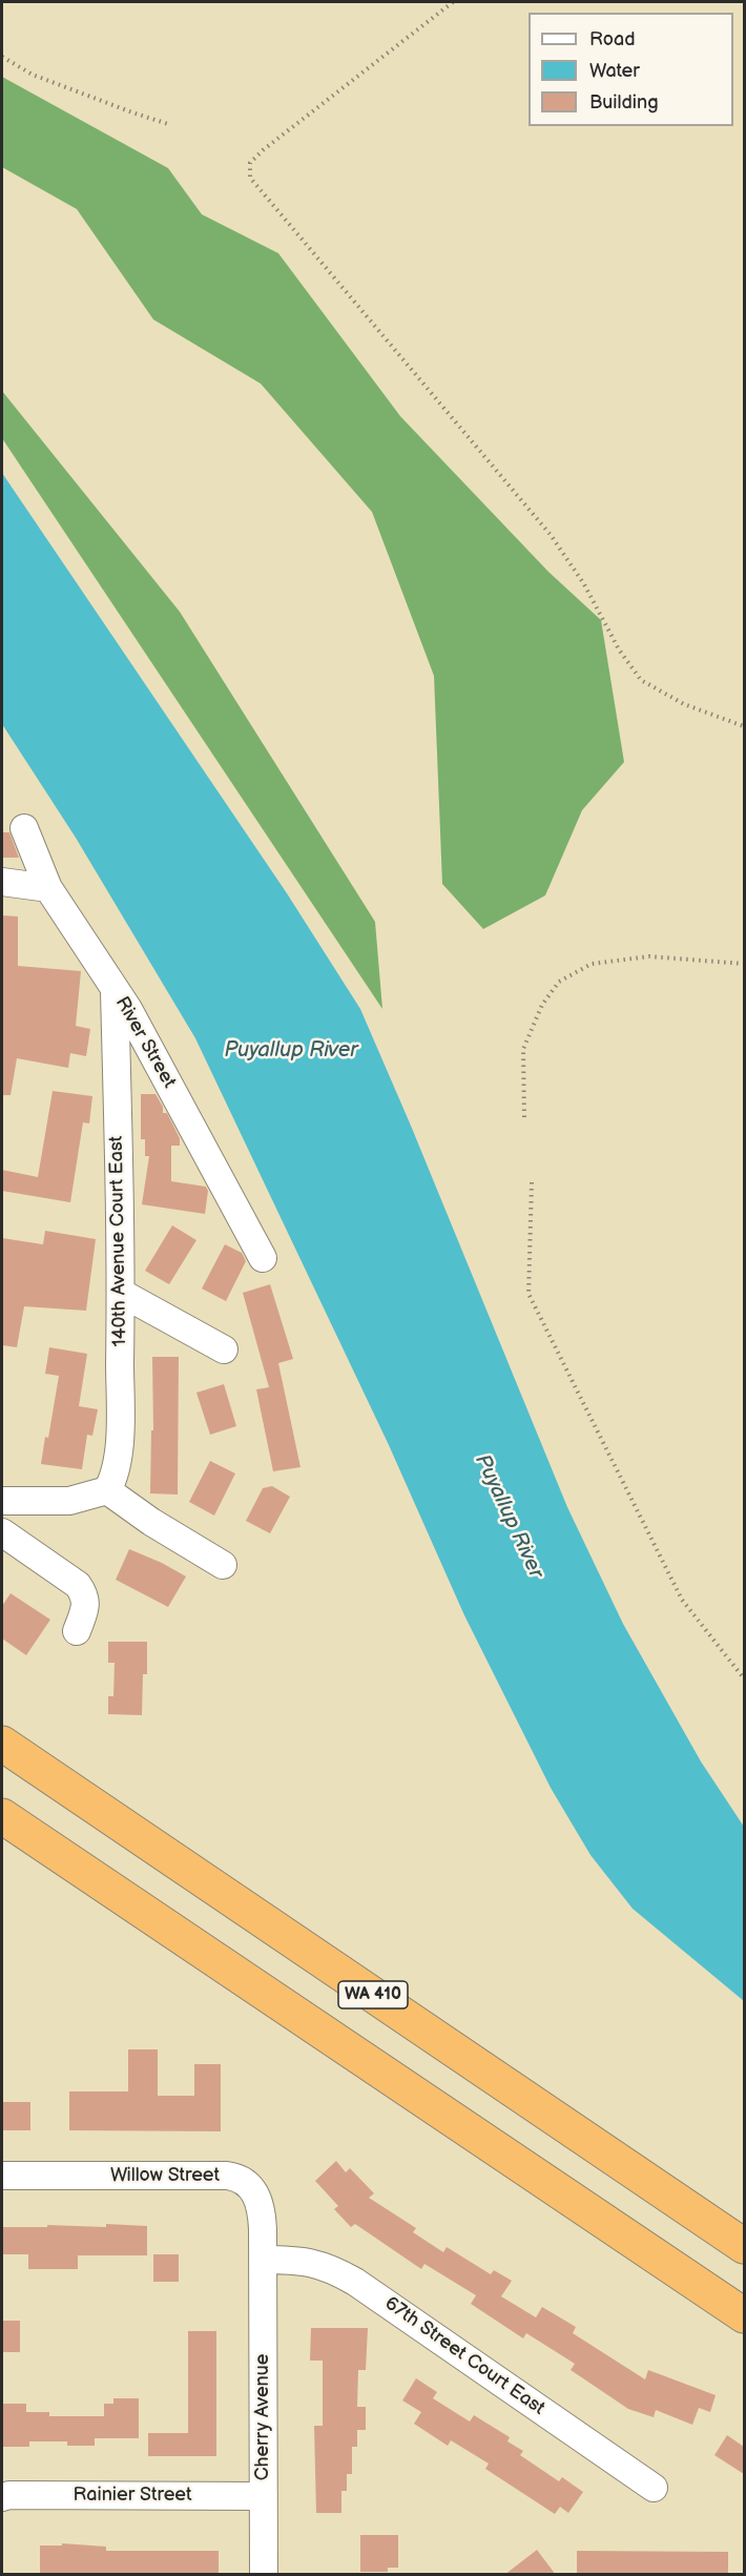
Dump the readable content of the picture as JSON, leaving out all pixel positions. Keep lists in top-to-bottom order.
{
  "streets": {
    "highway": ["WA 410"],
    "street": [
      "River Street",
      "140th Avenue Court East",
      "Willow Street",
      "67th Street Court East",
      "Cherry Avenue",
      "Rainier Street"
    ]
  },
  "crossings": [
    ["River Street", "140th Avenue Court East"],
    ["Willow Street", "67th Street Court East"],
    ["Willow Street", "Cherry Avenue"],
    ["67th Street Court East", "Cherry Avenue"],
    ["Cherry Avenue", "Rainier Street"]
  ],
  "water": ["Puyallup River"],
  "legend": ["Road", "Water", "Building"]
}
